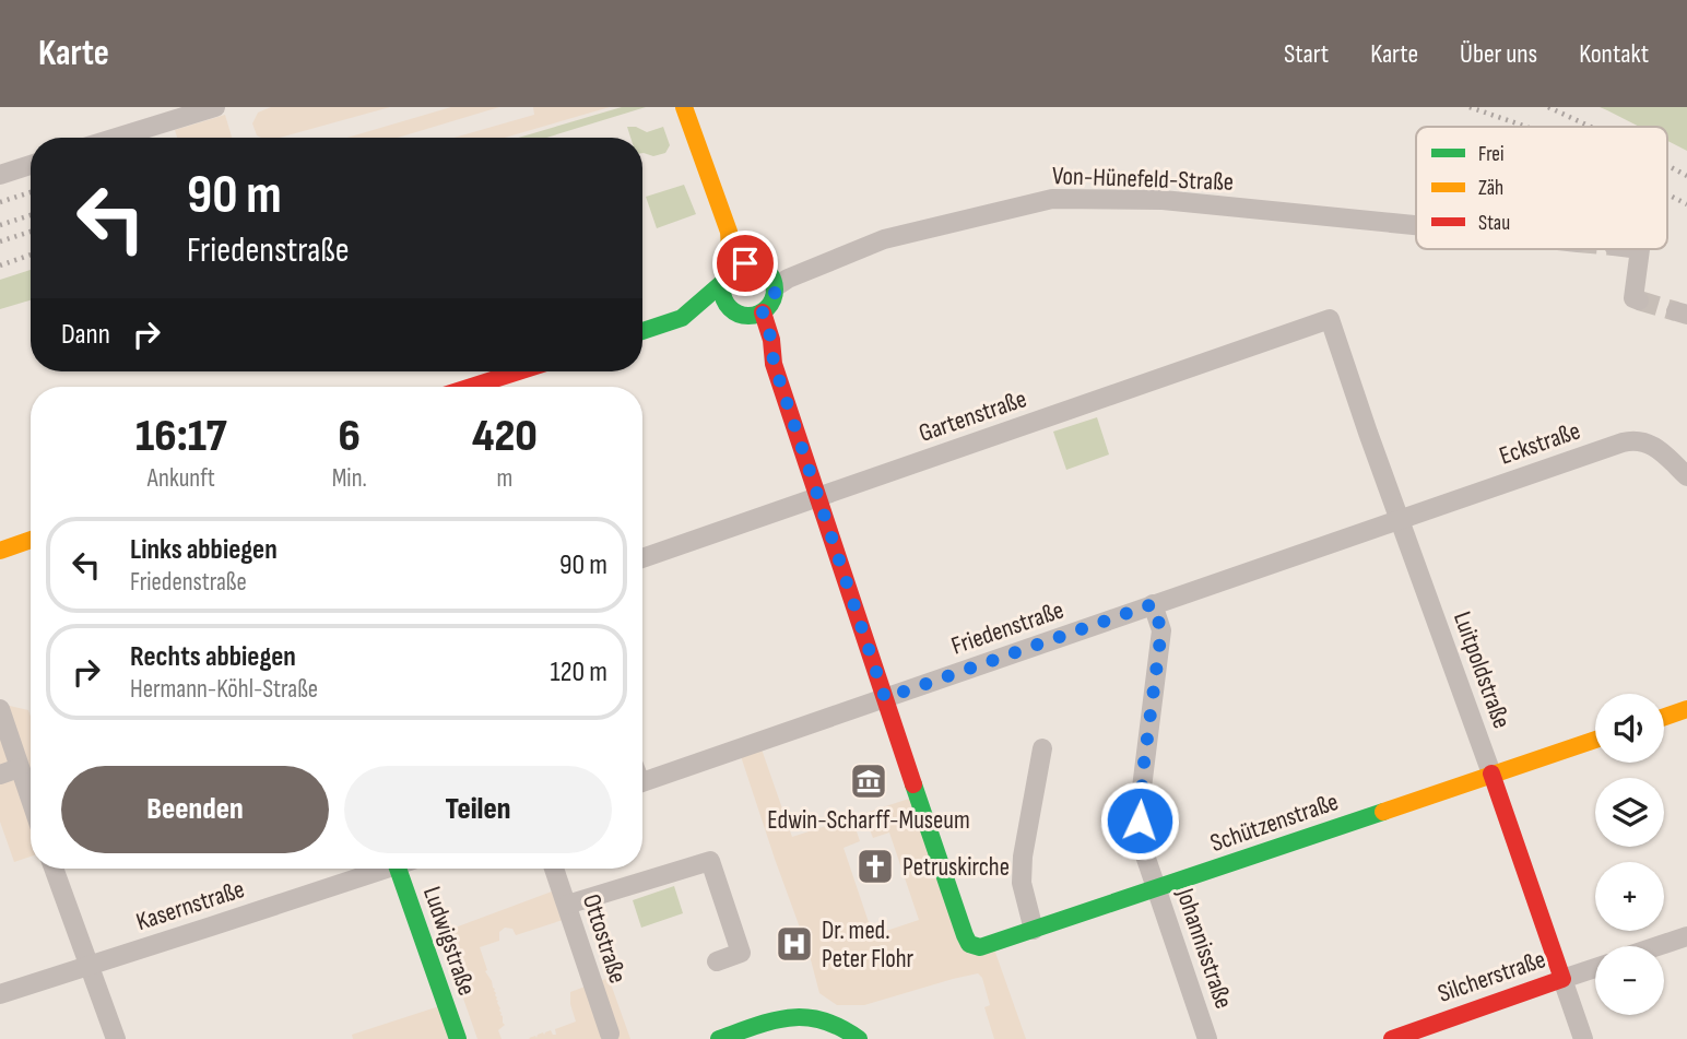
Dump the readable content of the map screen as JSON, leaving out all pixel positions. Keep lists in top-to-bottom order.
{
  "streets": {
    "street": [
      "Von-Hünefeld-Straße",
      "Gartenstraße",
      "Eckstraße",
      "Friedenstraße",
      "Luitpoldstraße",
      "Schützenstraße",
      "Kasernstraße",
      "Ottostraße",
      "Ludwigstraße",
      "Johannisstraße",
      "Silcherstraße"
    ]
  },
  "crossings": [
    ["Gartenstraße", "Luitpoldstraße"],
    ["Eckstraße", "Friedenstraße"],
    ["Eckstraße", "Luitpoldstraße"],
    ["Friedenstraße", "Luitpoldstraße"],
    ["Friedenstraße", "Schützenstraße"],
    ["Friedenstraße", "Johannisstraße"],
    ["Luitpoldstraße", "Schützenstraße"],
    ["Luitpoldstraße", "Silcherstraße"],
    ["Schützenstraße", "Johannisstraße"]
  ],
  "places": {
    "museum": ["Edwin-Scharff-Museum"],
    "church": ["Petruskirche"],
    "hospital": ["Dr. med. Peter Flohr"]
  },
  "legend": ["Frei", "Zäh", "Stau"],
  "page": {
    "header": "Karte",
    "nav": [
      "Start",
      "Karte",
      "Über uns",
      "Kontakt"
    ],
    "turn": ["90 m", "Friedenstraße"],
    "then": "Dann",
    "eta": [
      "16:17",
      "Ankunft",
      "6",
      "Min.",
      "420",
      "m"
    ],
    "list": [
      {
        "name": "Links abbiegen",
        "note": "Friedenstraße",
        "value": "90 m"
      },
      {
        "name": "Rechts abbiegen",
        "note": "Hermann-Köhl-Straße",
        "value": "120 m"
      }
    ],
    "map_buttons": ["+", "−"],
    "buttons": ["Beenden", "Teilen"]
  }
}
